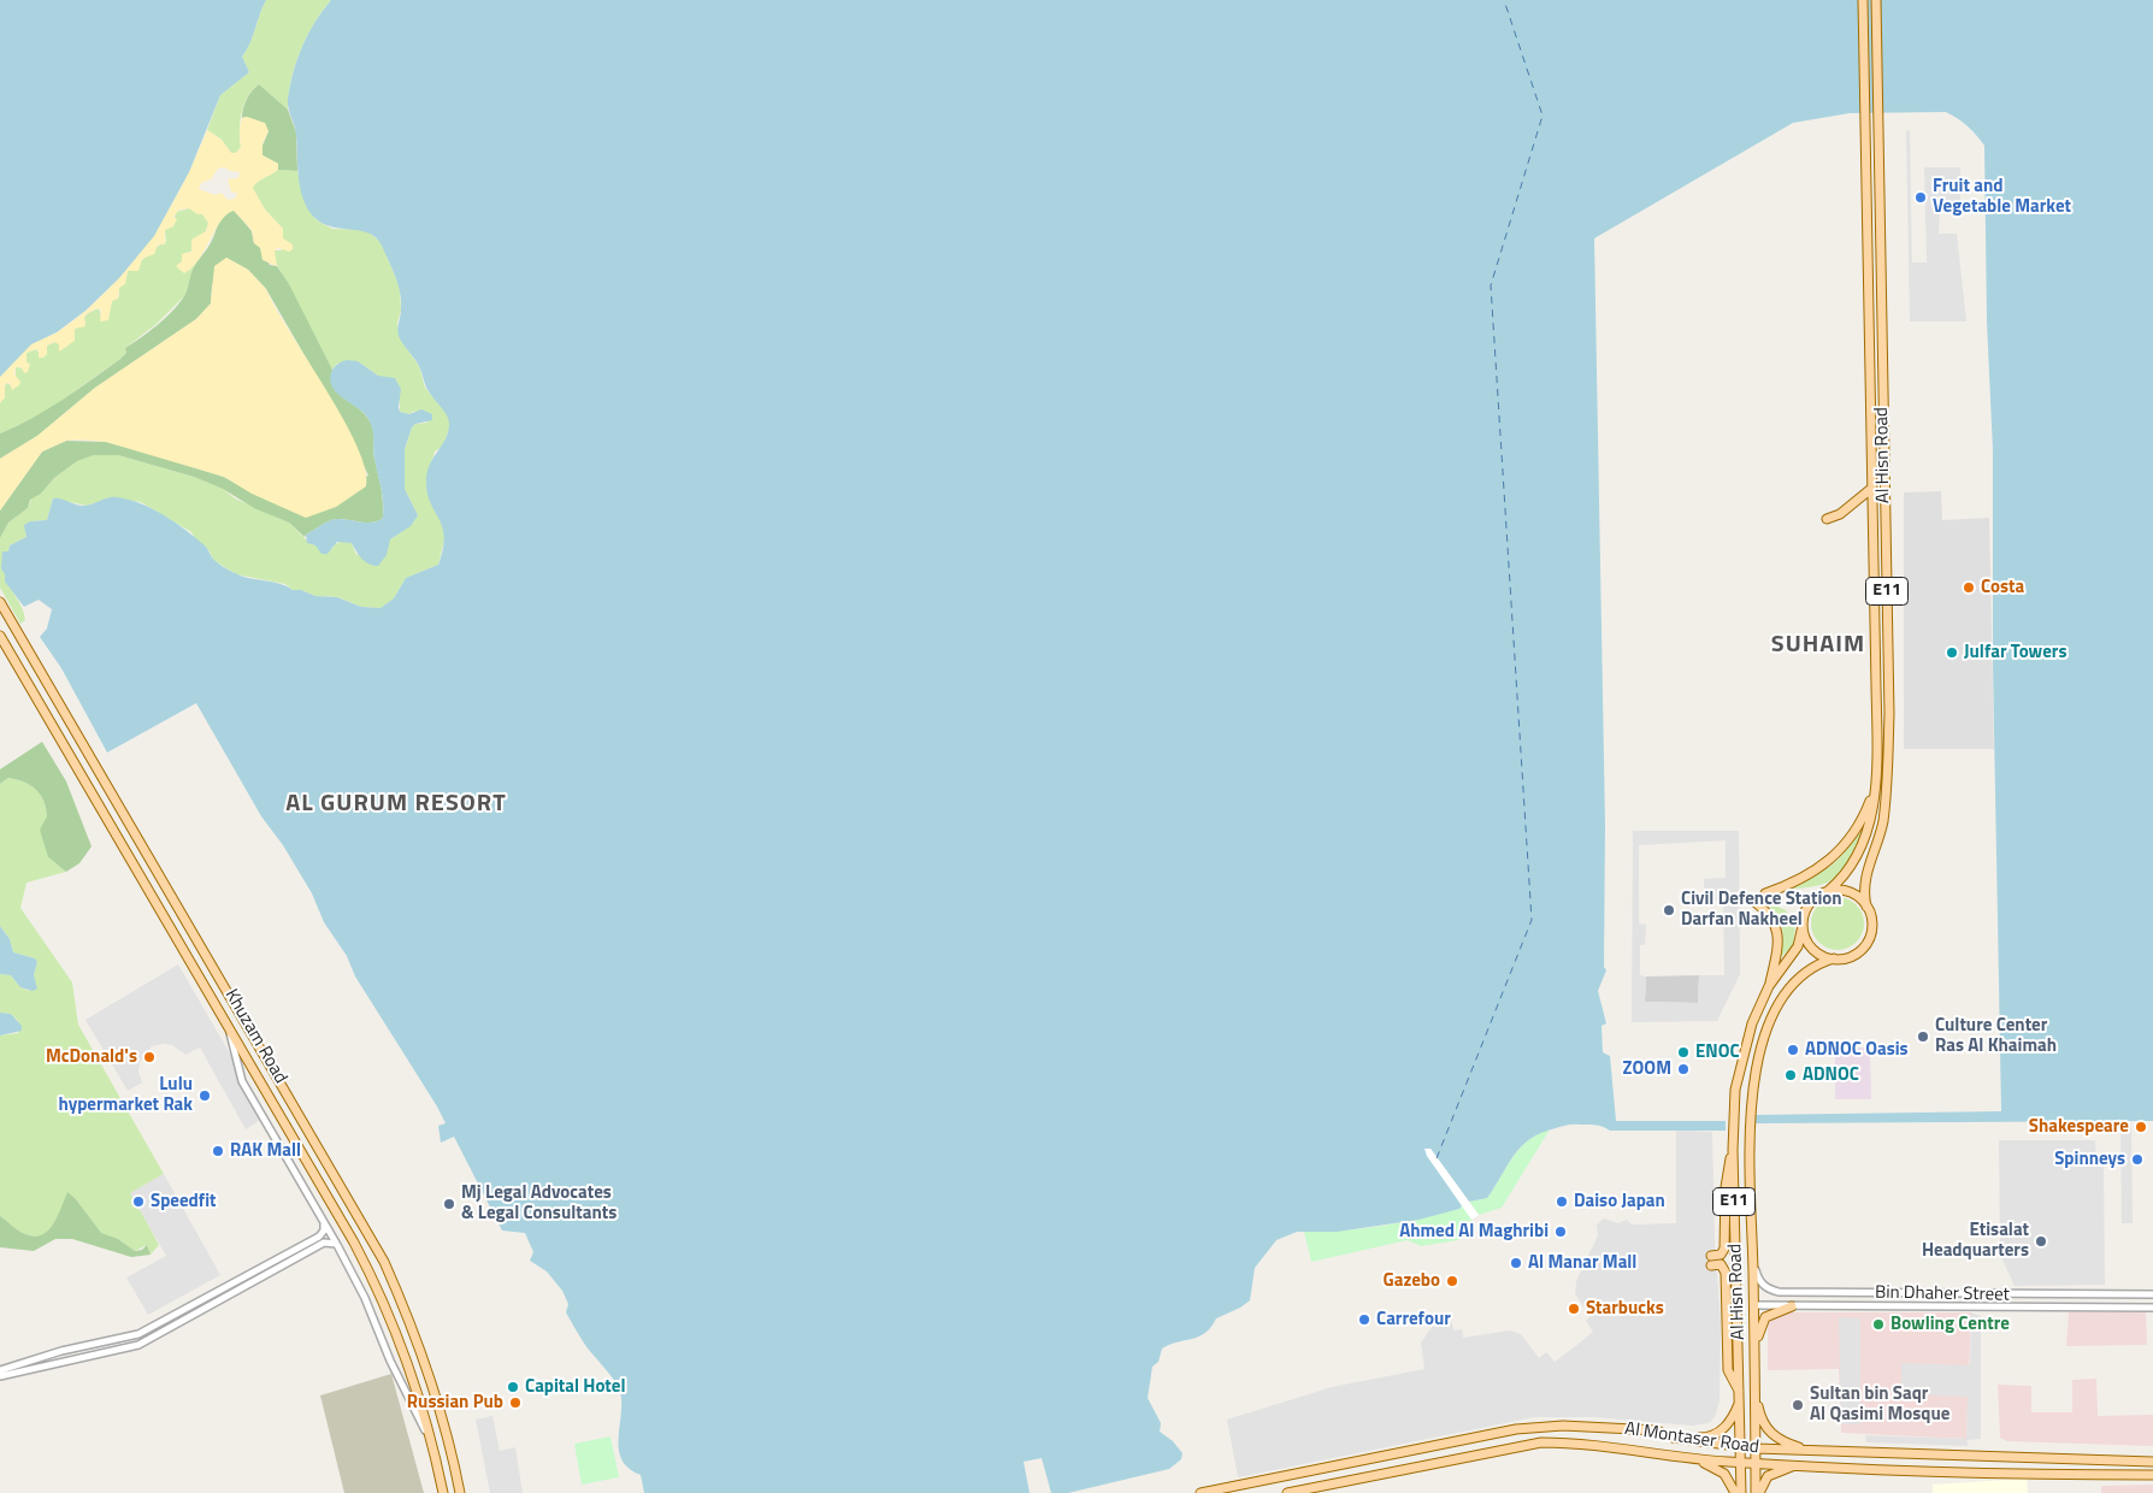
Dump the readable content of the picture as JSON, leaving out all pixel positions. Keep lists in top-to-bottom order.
{
  "streets": {
    "main road": [
      "Al Hisn Road",
      "E11",
      "Khuzam Road",
      "Al Montaser Road"
    ],
    "street": ["Bin Dhaher Street"]
  },
  "crossings": [
    ["Al Hisn Road", "Bin Dhaher Street"],
    ["Al Hisn Road", "Al Montaser Road"]
  ],
  "districts": ["SUHAIM", "AL GURUM RESORT"],
  "places": [
    "Fruit and Vegetable Market",
    "Costa",
    "Julfar Towers",
    "Civil Defence Station Darfan Nakheel",
    "Culture Center Ras Al Khaimah",
    "ADNOC Oasis",
    "ENOC",
    "McDonald's",
    "ZOOM",
    "ADNOC",
    "Lulu hypermarket Rak",
    "Shakespeare",
    "RAK Mall",
    "Spinneys",
    "Speedfit",
    "Daiso Japan",
    "Mj Legal Advocates & Legal Consultants",
    "Ahmed Al Maghribi",
    "Etisalat Headquarters",
    "Al Manar Mall",
    "Gazebo",
    "Starbucks",
    "Carrefour",
    "Bowling Centre",
    "Capital Hotel",
    "Russian Pub",
    "Sultan bin Saqr Al Qasimi Mosque"
  ]
}
